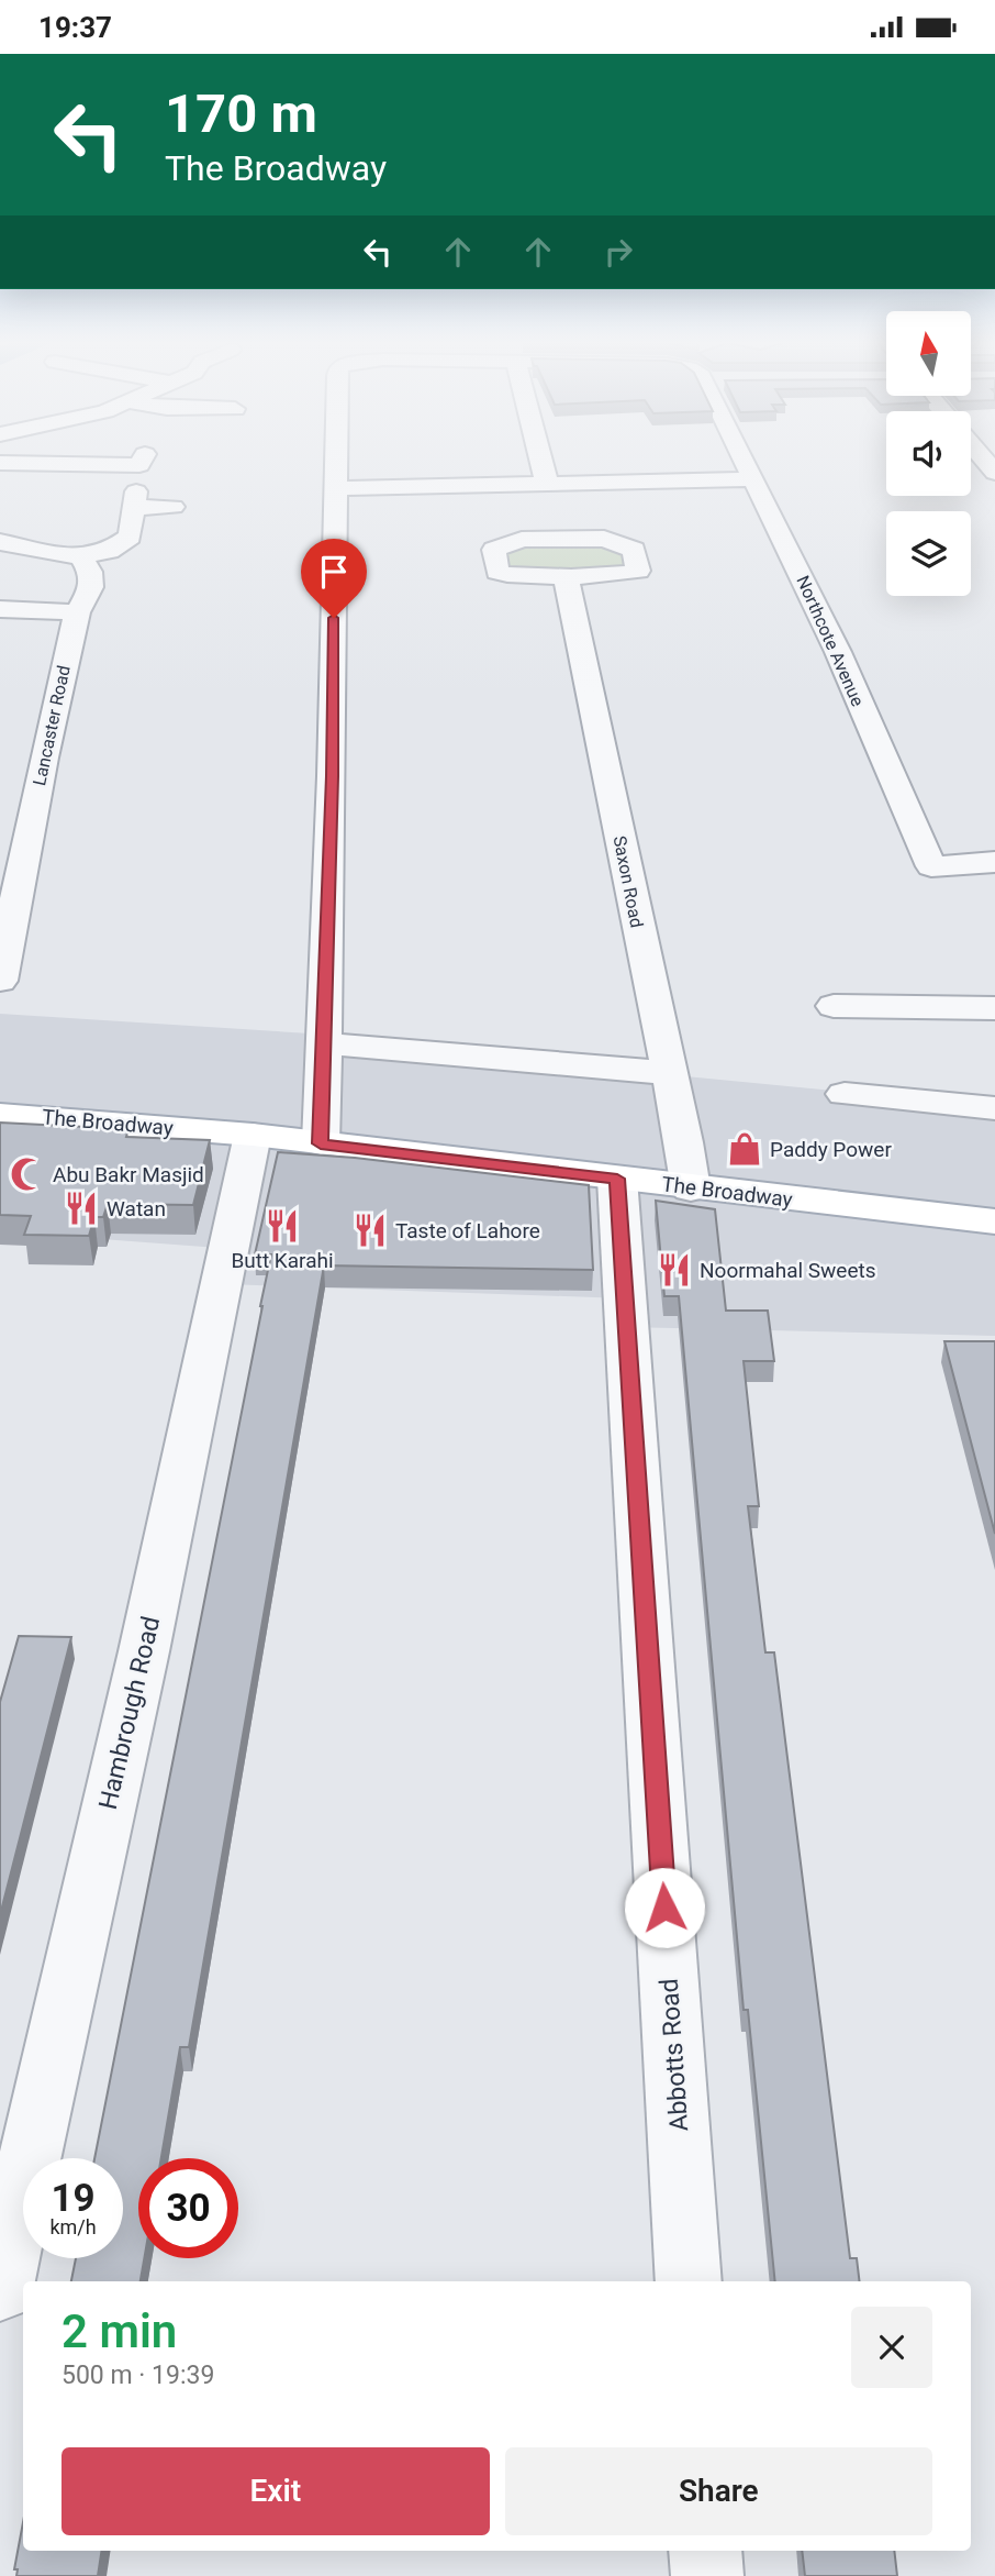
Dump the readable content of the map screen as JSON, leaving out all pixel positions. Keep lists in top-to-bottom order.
{
  "streets": {
    "main road": ["The Broadway"],
    "street": [
      "Northcote Avenue",
      "Lancaster Road",
      "Saxon Road",
      "Hambrough Road",
      "Abbotts Road"
    ]
  },
  "crossings": [
    ["Saxon Road", "The Broadway"],
    ["The Broadway", "Hambrough Road"],
    ["The Broadway", "Abbotts Road"]
  ],
  "places": {
    "shop": ["Paddy Power"],
    "mosque": ["Abu Bakr Masjid"],
    "restaurant": [
      "Watan",
      "Butt Karahi",
      "Taste of Lahore",
      "Noormahal Sweets"
    ]
  },
  "north": "top",
  "page": {
    "status": "19:37",
    "turn": ["170 m", "The Broadway"],
    "speed": "19 km/h",
    "limit": "30",
    "heading": ["2 min", "500 m · 19:39"],
    "buttons": ["Exit", "Share"]
  }
}
